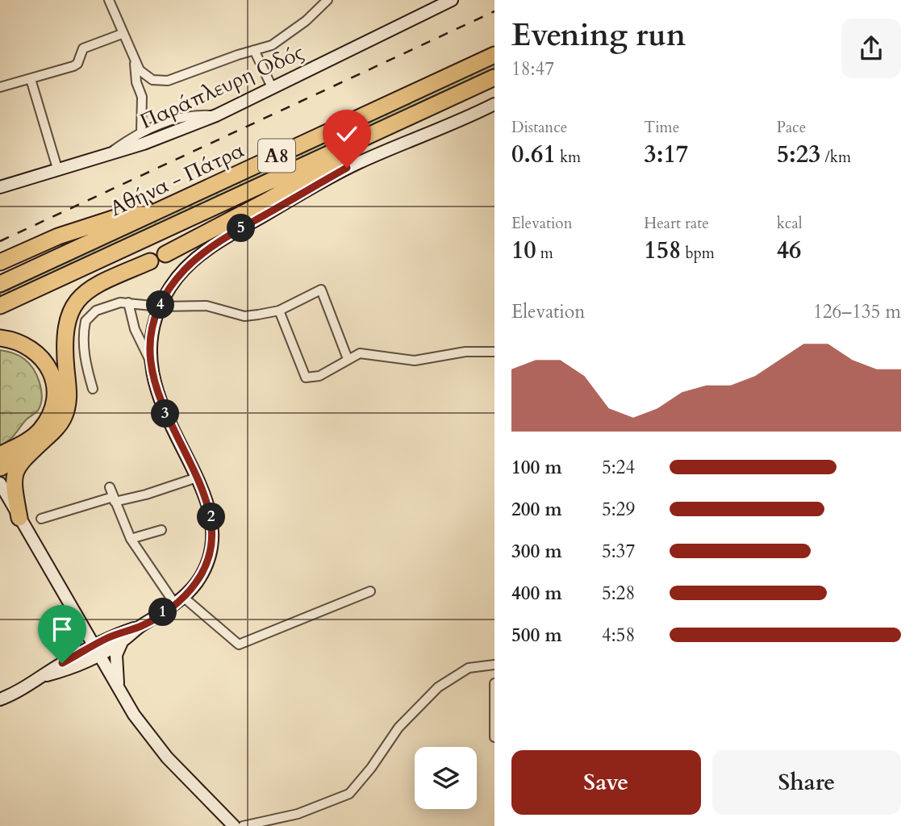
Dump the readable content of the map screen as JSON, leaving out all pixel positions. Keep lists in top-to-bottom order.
{
  "streets": {
    "highway": ["Α8", "Αθήνα - Πάτρα"],
    "street": ["Παράπλευρη Οδός"]
  },
  "page": {
    "heading": ["Evening run", "18:47"],
    "stats": [
      ["Distance", "0.61 km"],
      ["Time", "3:17"],
      ["Pace", "5:23 /km"],
      ["Elevation", "10 m"],
      ["Heart rate", "158 bpm"],
      ["kcal", "46"]
    ],
    "pins": [
      "5",
      "4",
      "3",
      "2",
      "1"
    ],
    "chart": ["Elevation", "126–135 m"],
    "list": [
      {
        "name": "100 m",
        "note": "5:24"
      },
      {
        "name": "200 m",
        "note": "5:29"
      },
      {
        "name": "300 m",
        "note": "5:37"
      },
      {
        "name": "400 m",
        "note": "5:28"
      },
      {
        "name": "500 m",
        "note": "4:58"
      }
    ],
    "buttons": ["Save", "Share"]
  }
}
